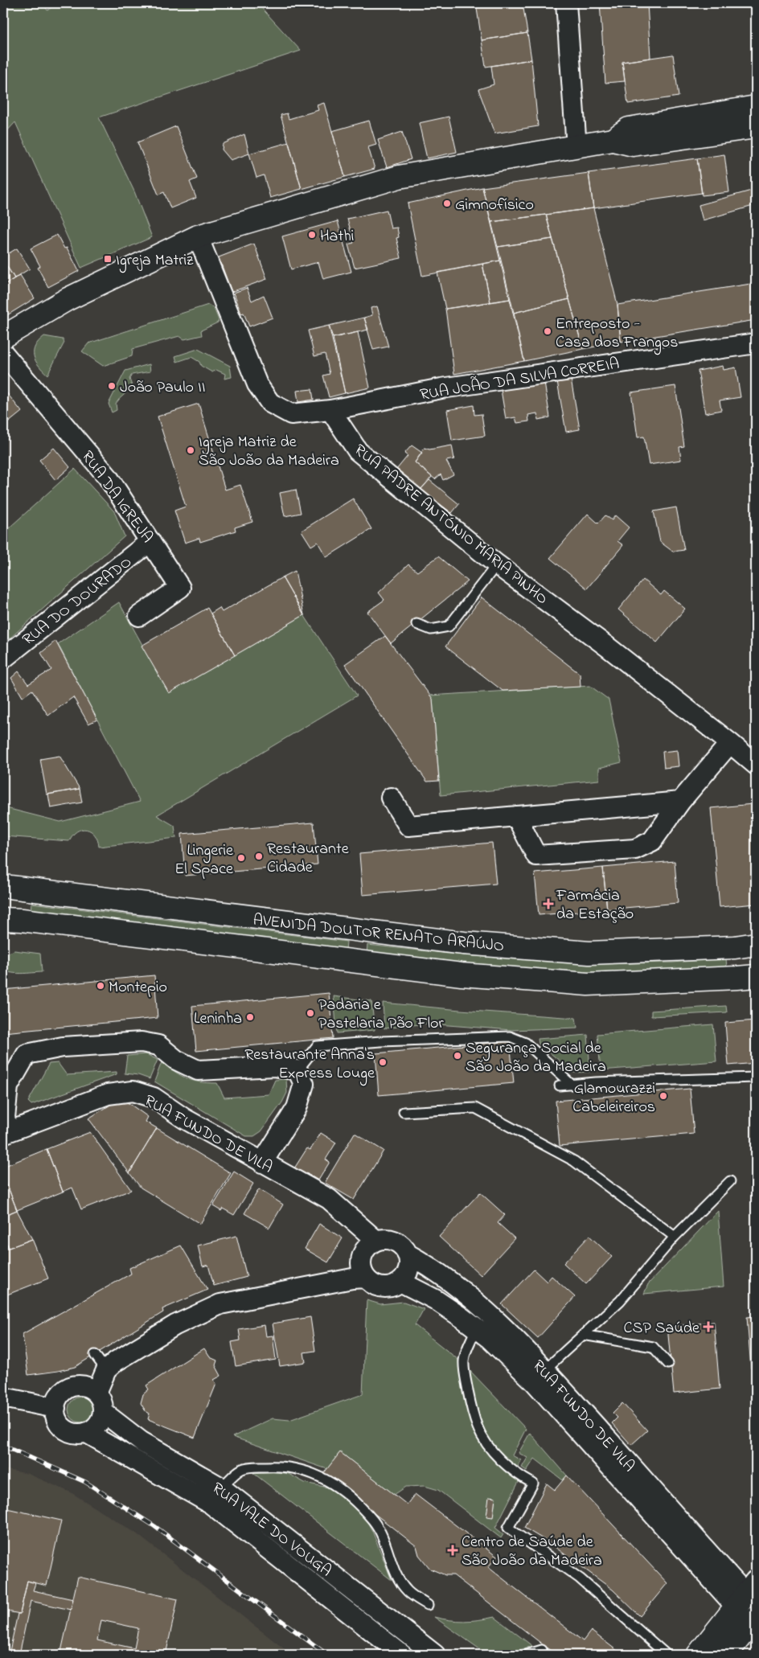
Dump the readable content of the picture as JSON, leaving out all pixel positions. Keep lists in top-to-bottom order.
{
  "streets": {
    "main road": ["AVENIDA DOUTOR RENATO ARAÚJO"],
    "street": [
      "RUA JOÃO DA SILVA CORREIA",
      "RUA DA IGREJA",
      "RUA PADRE ANTÓNIO MARIA PINHO",
      "RUA DO DOURADO",
      "RUA FUNDO DE VILA",
      "RUA VALE DO VOUGA"
    ]
  },
  "crossings": [
    ["RUA JOÃO DA SILVA CORREIA", "RUA PADRE ANTÓNIO MARIA PINHO"],
    ["RUA DA IGREJA", "RUA DO DOURADO"]
  ],
  "places": {
    "other": [
      "Gimnofísico",
      "Hathi",
      "Entreposto - Casa dos Frangos",
      "João Paulo II",
      "Igreja Matriz de São João da Madeira",
      "Restaurante Cidade",
      "Lingerie El Space",
      "Montepio",
      "Padaria e Pastelaria Pão Flor",
      "Leninha",
      "Segurança Social de São João da Madeira",
      "Restaurante Anna's Express Louge",
      "Glamourazzi Cabeleireiros"
    ],
    "transit": ["Igreja Matriz"],
    "health": ["Farmácia da Estação", "CSP Saúde", "Centro de Saúde de São João da Madeira"]
  }
}
